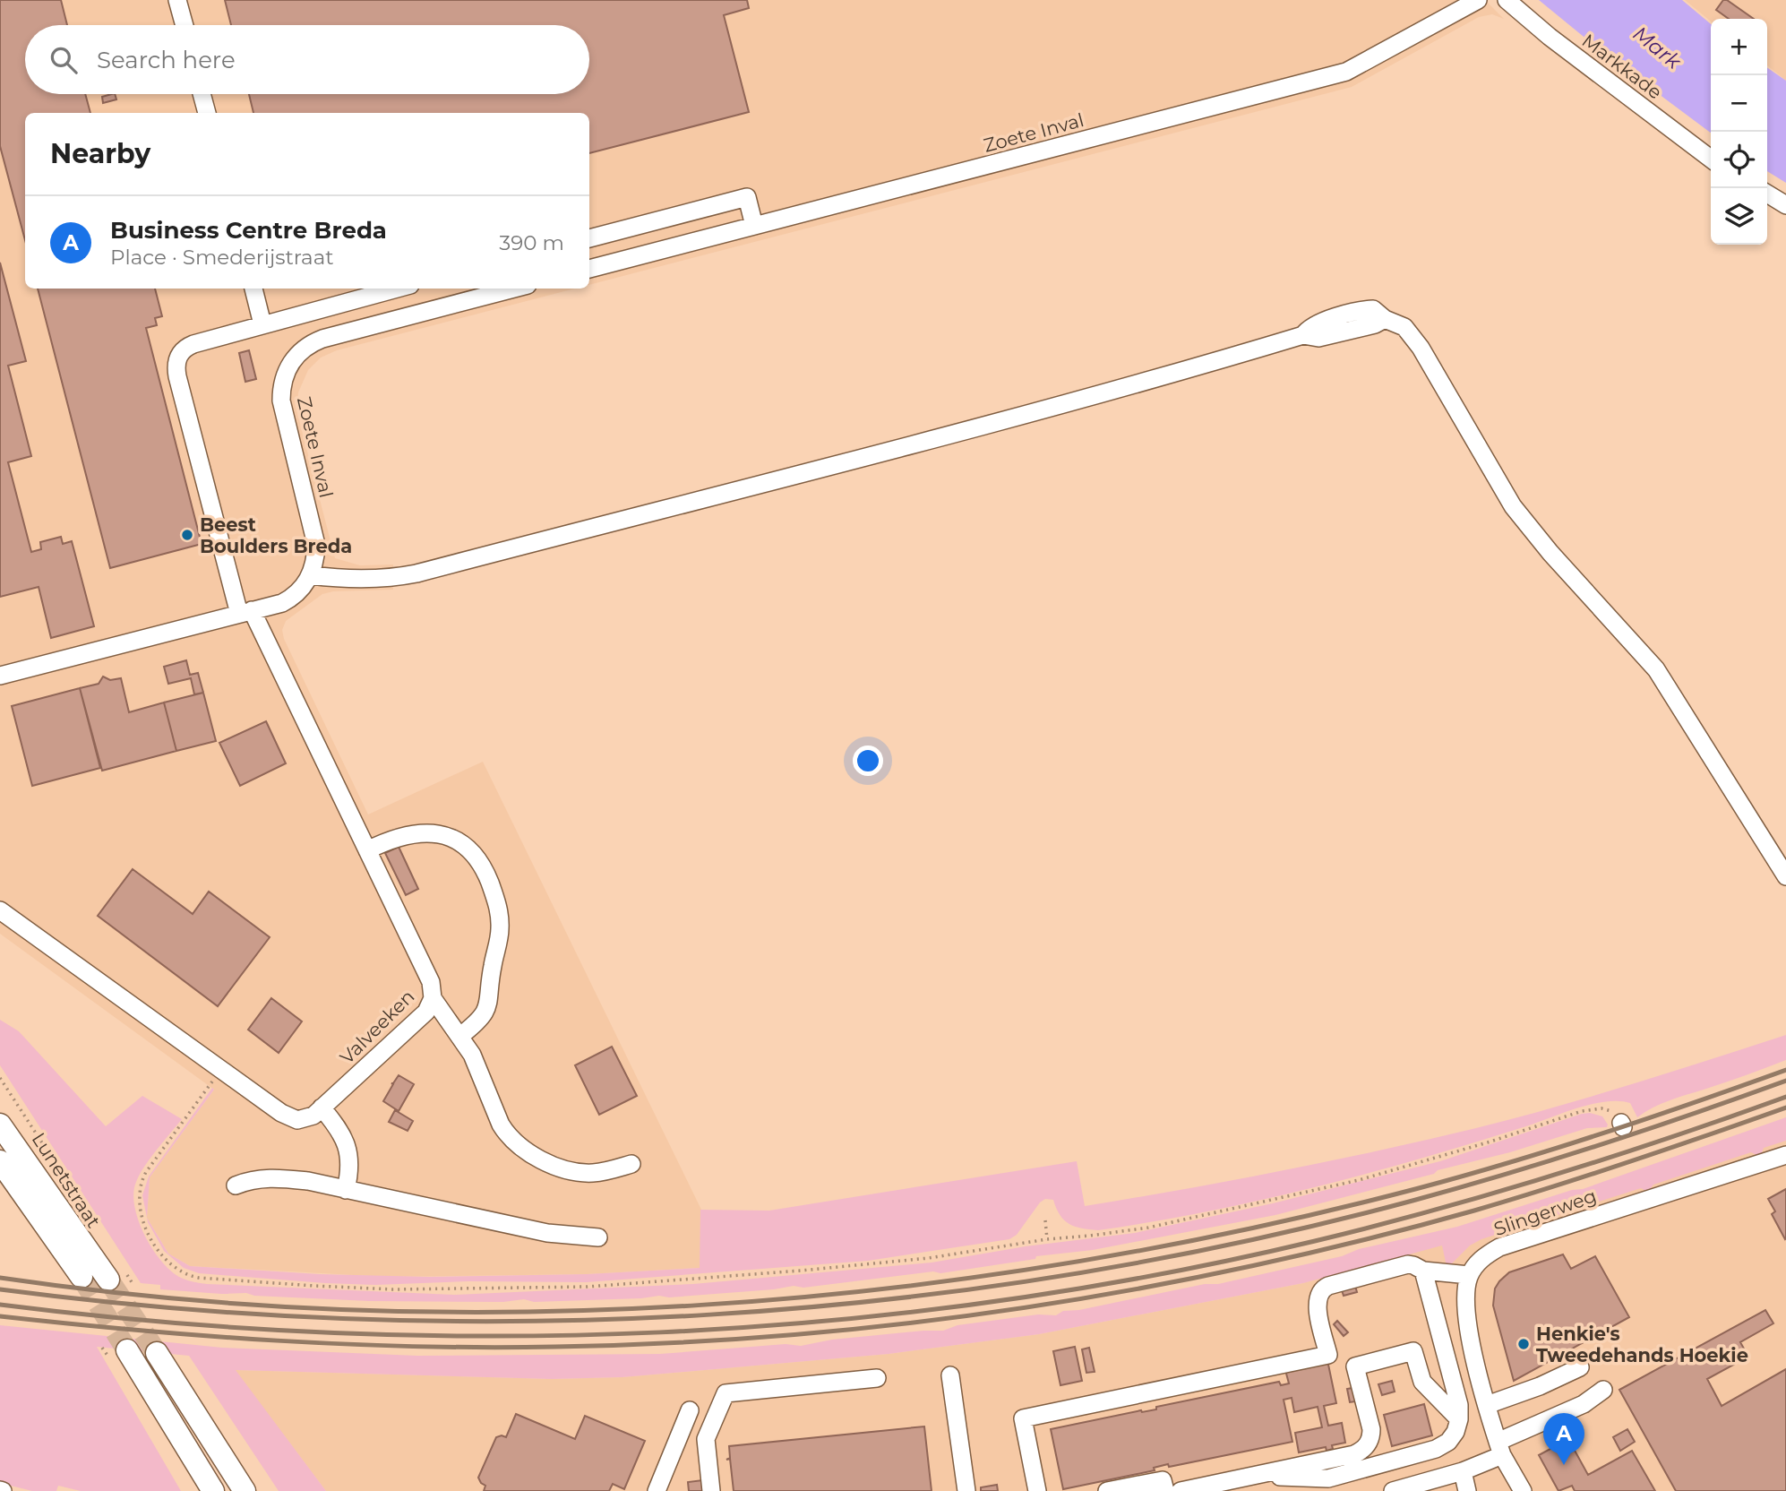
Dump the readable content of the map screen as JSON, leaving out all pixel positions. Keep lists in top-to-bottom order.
{
  "streets": {
    "main road": ["Lunetstraat"],
    "street": [
      "Markkade",
      "Zoete Inval",
      "Valveeken",
      "Slingerweg"
    ]
  },
  "water": ["Mark"],
  "places": ["Beest Boulders Breda", "Henkie's Tweedehands Hoekie"],
  "page": {
    "map_buttons": ["+", "−"],
    "search": "Search here",
    "heading": "Nearby",
    "list": [
      {
        "mark": "A",
        "name": "Business Centre Breda",
        "note": "Place · Smederijstraat",
        "value": "390 m"
      }
    ],
    "pins": "A"
  }
}
